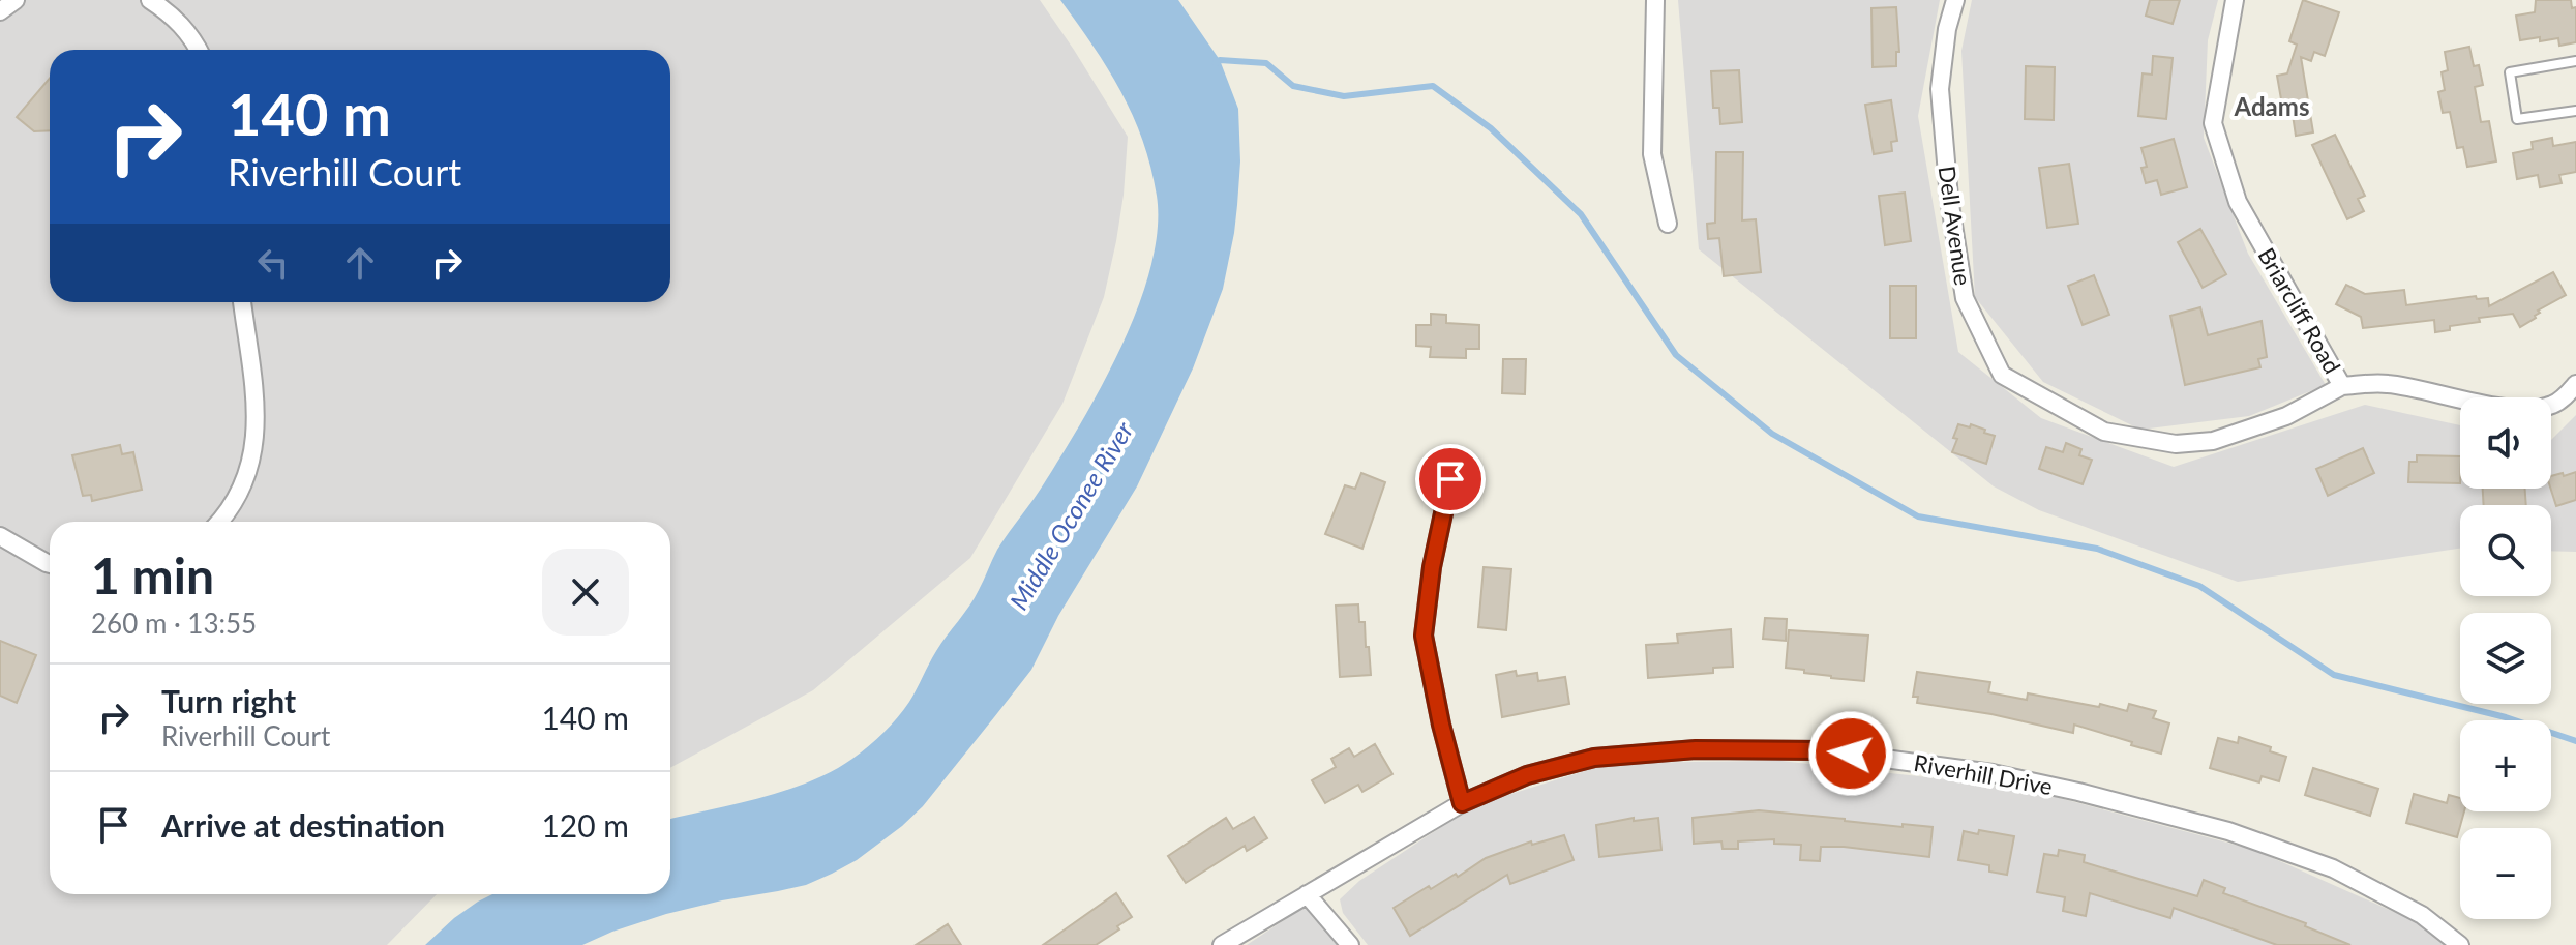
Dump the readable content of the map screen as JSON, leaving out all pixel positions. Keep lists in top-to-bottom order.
{
  "streets": {
    "street": ["Dell Avenue", "Briarcliff Road", "Riverhill Drive"]
  },
  "crossings": [
    ["Dell Avenue", "Briarcliff Road"]
  ],
  "districts": ["Adams"],
  "water": ["Middle Oconee River"],
  "page": {
    "turn": ["140 m", "Riverhill Court"],
    "map_buttons": ["+", "−"],
    "heading": ["1 min", "260 m · 13:55"],
    "list": [
      {
        "name": "Turn right",
        "note": "Riverhill Court",
        "value": "140 m"
      },
      {
        "name": "Arrive at destination",
        "value": "120 m"
      }
    ]
  }
}
